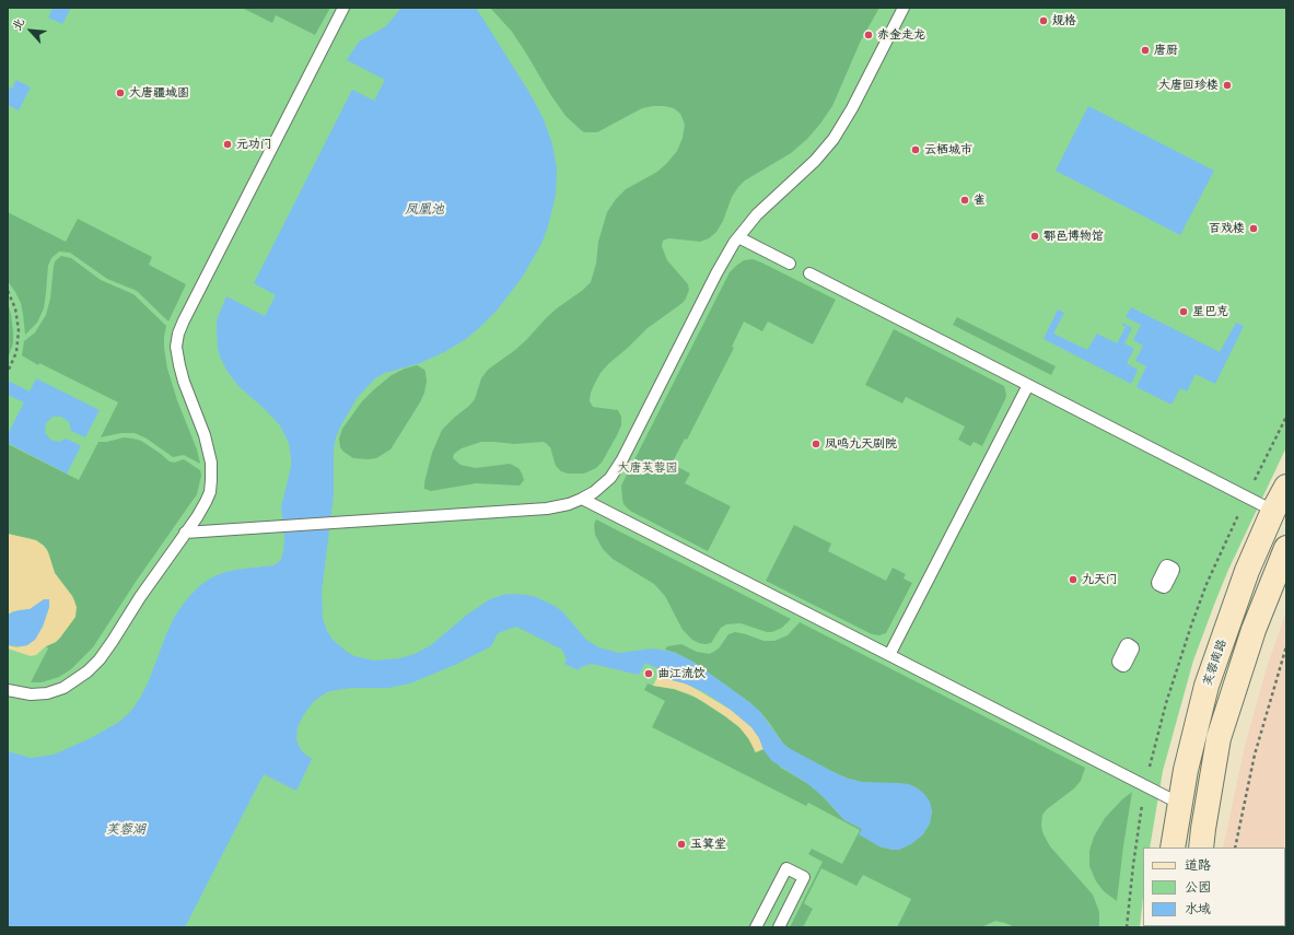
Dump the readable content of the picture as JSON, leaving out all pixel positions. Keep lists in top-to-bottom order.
{
  "streets": {
    "main road": ["芙蓉南路"]
  },
  "water": ["凤凰池", "芙蓉湖"],
  "parks": ["大唐芙蓉园"],
  "places": [
    "规格",
    "赤金走龙",
    "唐厨",
    "大唐回珍楼",
    "大唐疆域图",
    "元功门",
    "云栖城市",
    "雀",
    "百戏楼",
    "鄠邑博物馆",
    "星巴克",
    "凤鸣九天剧院",
    "九天门",
    "曲江流饮",
    "玉箕堂"
  ],
  "legend": ["道路", "公园", "水域"],
  "north": "top left"
}
